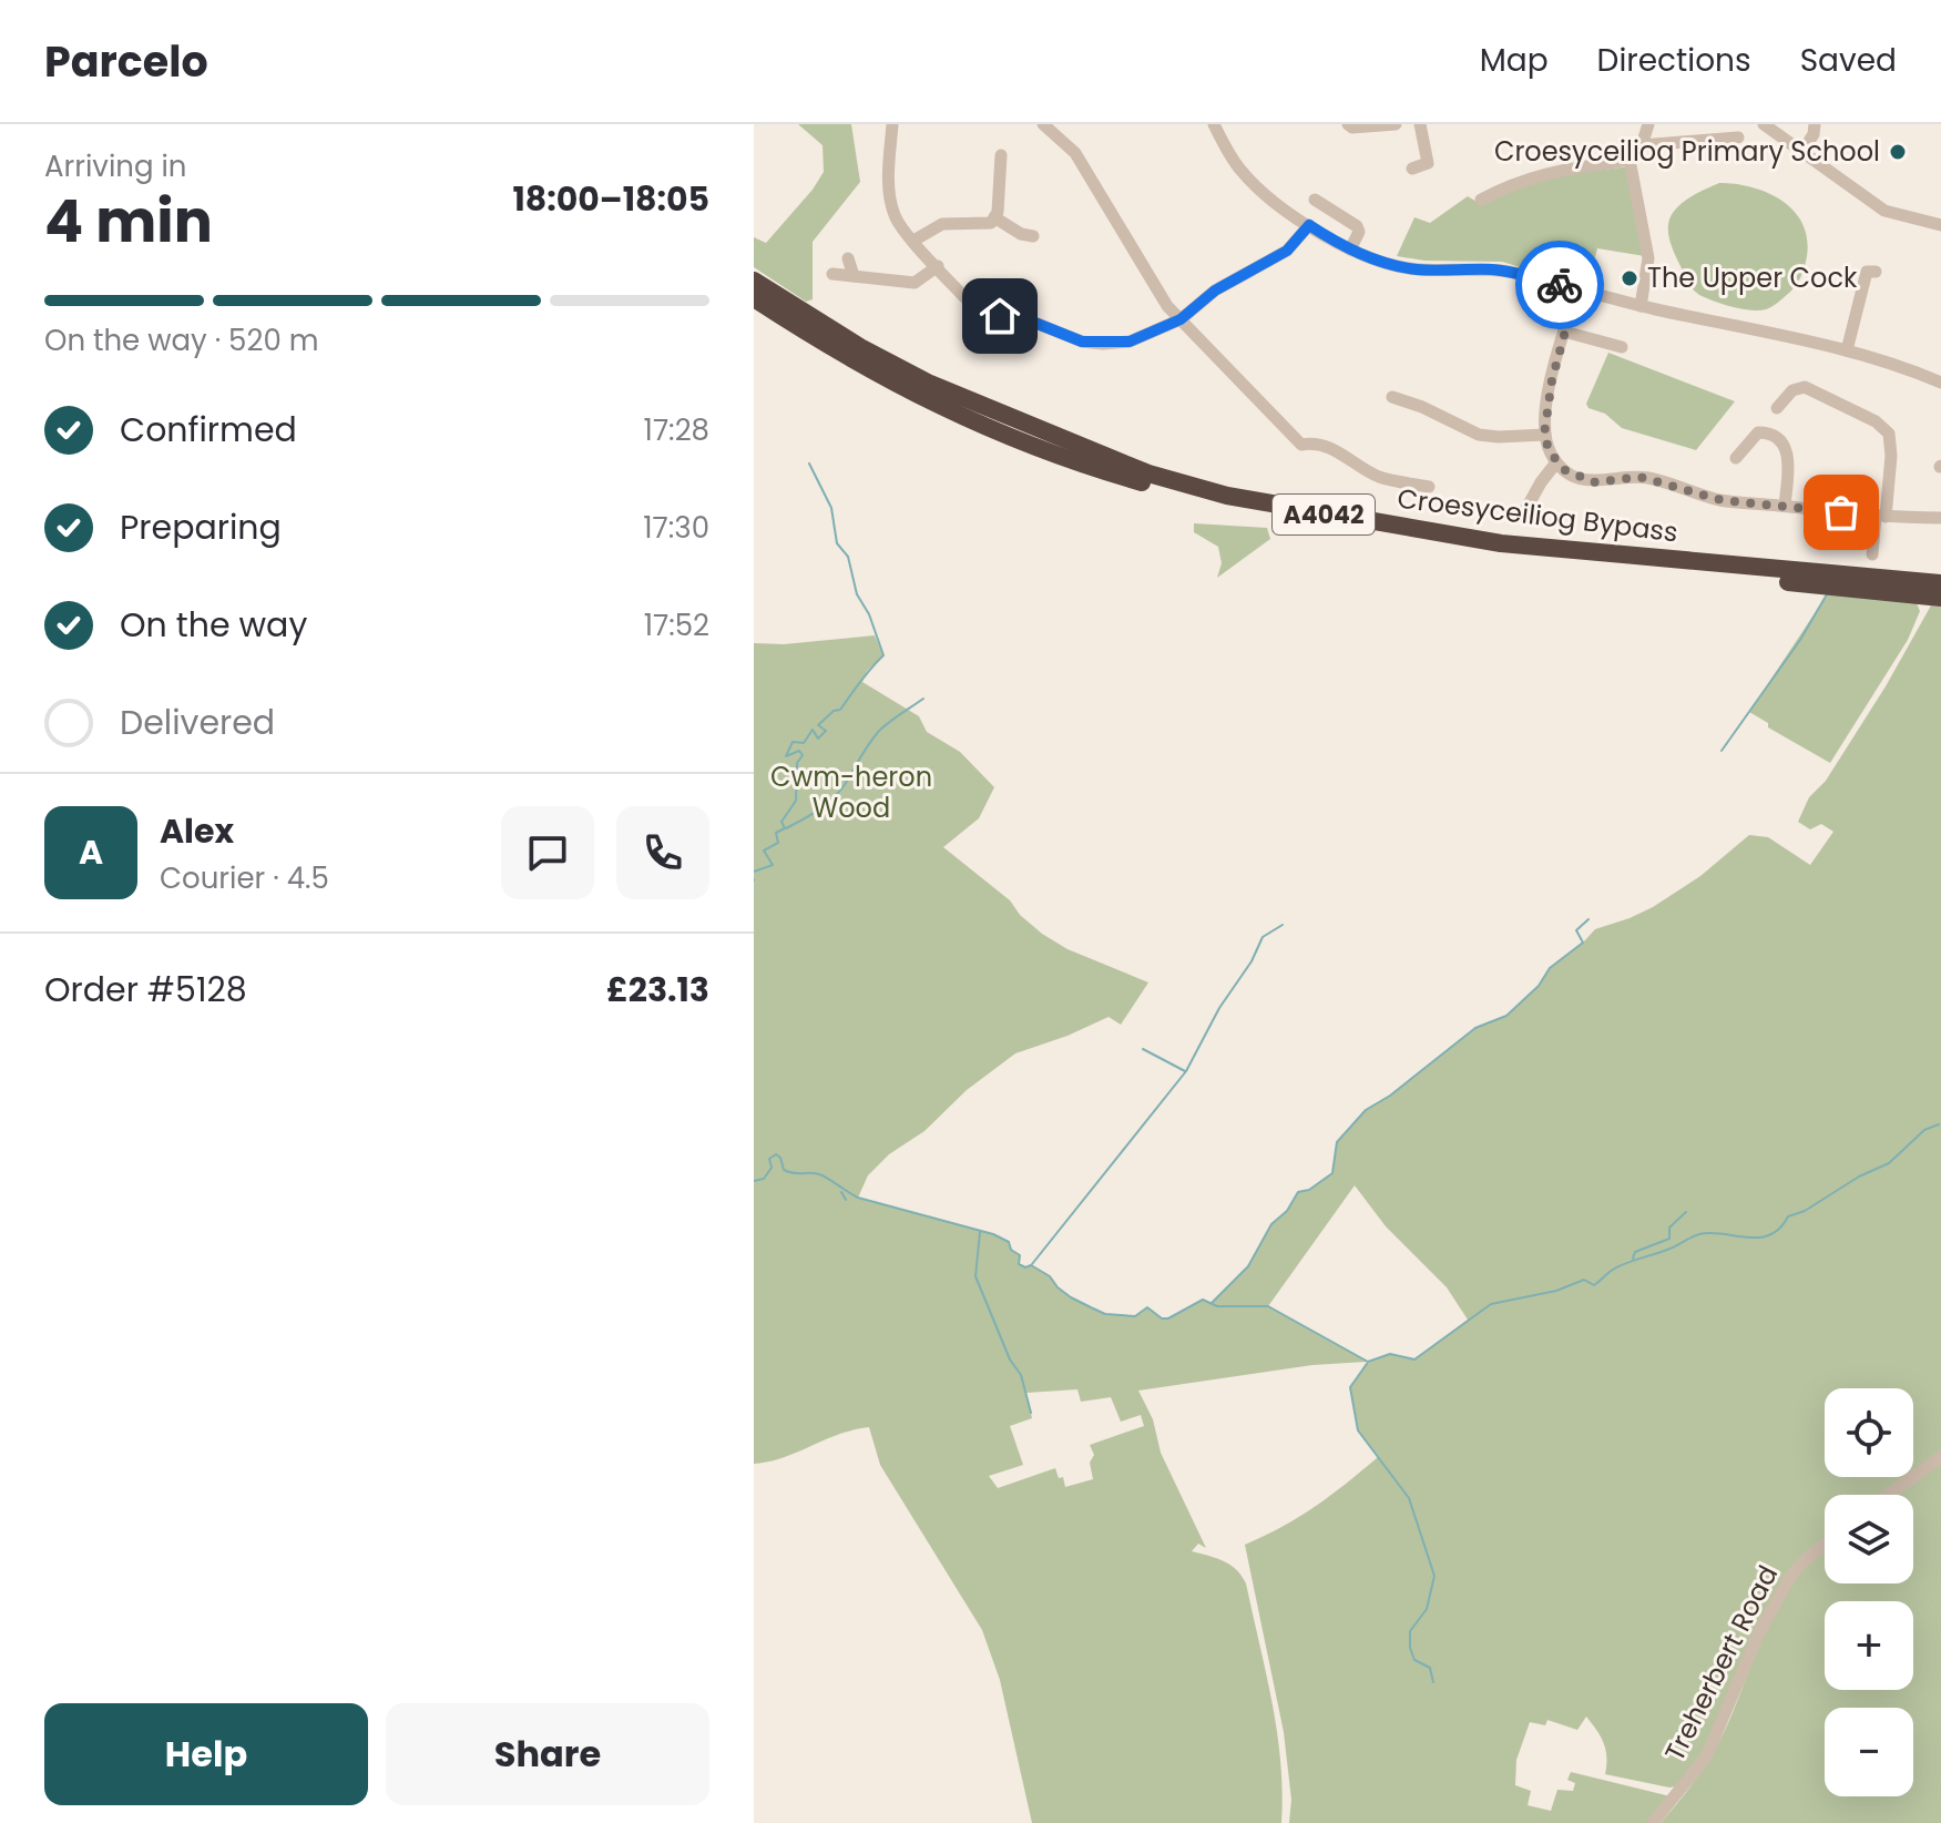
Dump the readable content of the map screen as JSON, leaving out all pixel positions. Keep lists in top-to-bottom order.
{
  "streets": {
    "highway": ["A4042", "Croesyceiliog Bypass"],
    "street": ["Treherbert Road"]
  },
  "parks": ["Cwm-heron Wood"],
  "places": ["Croesyceiliog Primary School", "The Upper Cock"],
  "page": {
    "header": "Parcelo",
    "nav": ["Map", "Directions", "Saved"],
    "heading": ["4 min", "Arriving in", "18:00–18:05"],
    "panel": [
      "Alex",
      "Courier · 4.5",
      "Order #5128",
      "£23.13"
    ],
    "bar": "On the way · 520 m",
    "list": [
      ["Confirmed", "17:28"],
      ["Preparing", "17:30"],
      ["On the way", "17:52"],
      "Delivered"
    ],
    "round": "A",
    "map_buttons": ["+", "−"],
    "buttons": ["Help", "Share"]
  }
}
